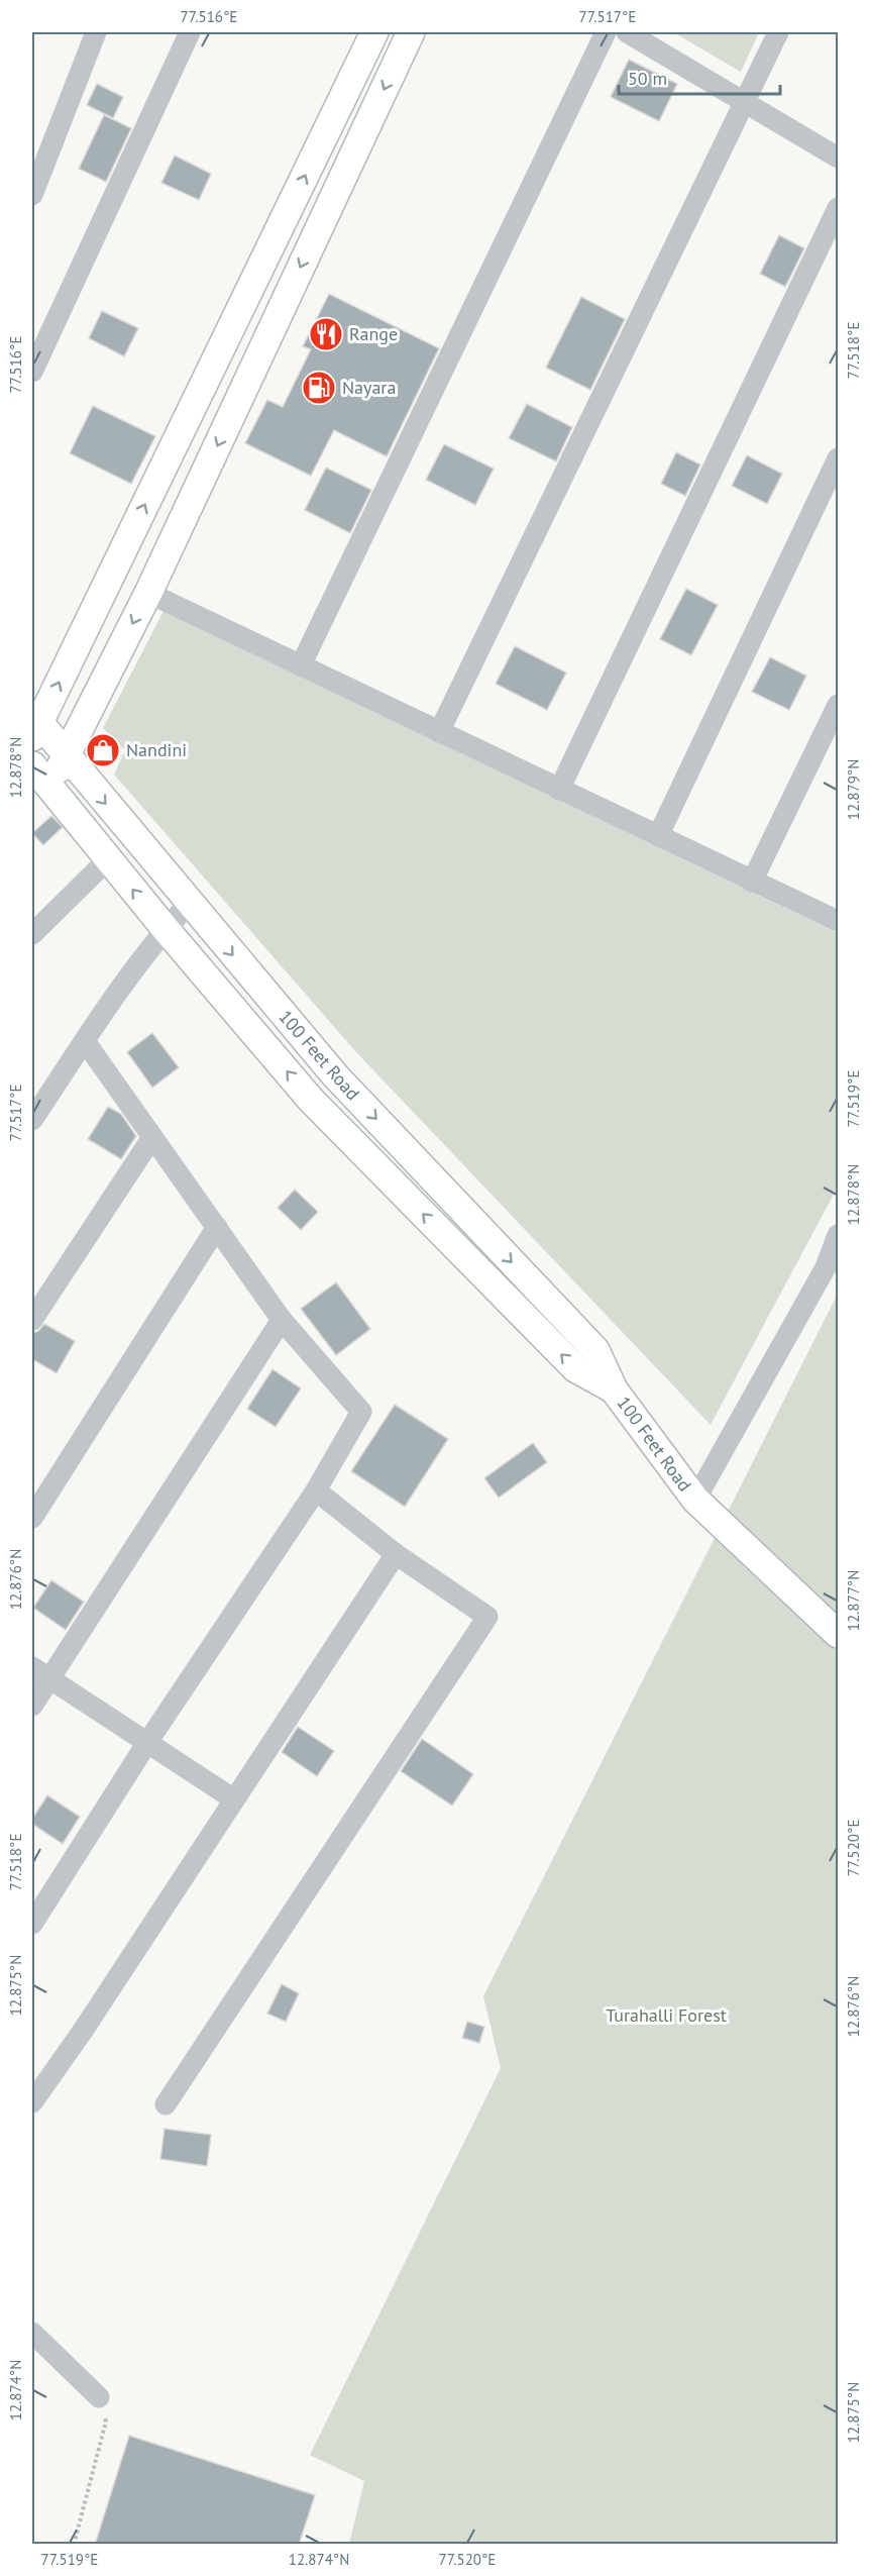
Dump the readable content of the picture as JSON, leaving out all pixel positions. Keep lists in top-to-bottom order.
{
  "streets": {
    "main road": ["100 Feet Road"]
  },
  "parks": ["Turahalli Forest"],
  "places": {
    "restaurant": ["Range"],
    "fuel station": ["Nayara"],
    "shop": ["Nandini"]
  },
  "scale_bar": "50 m",
  "coordinates": [
    "77.516°E",
    "77.517°E",
    "77.518°E",
    "12.878°N",
    "12.879°N",
    "77.519°E",
    "12.876°N",
    "12.877°N",
    "77.520°E",
    "12.875°N",
    "12.874°N"
  ]
}
